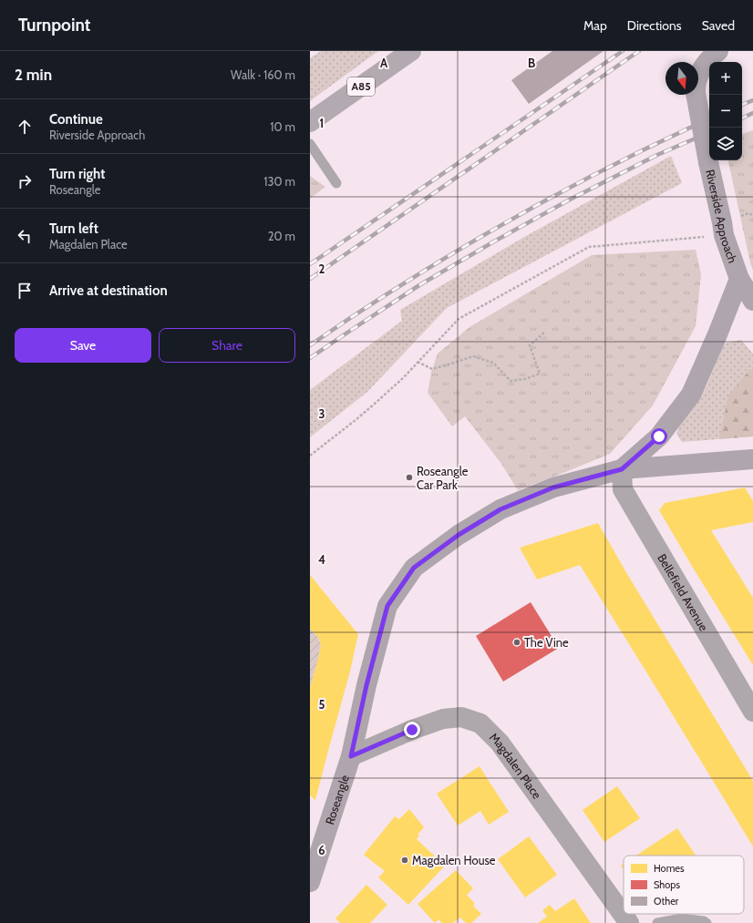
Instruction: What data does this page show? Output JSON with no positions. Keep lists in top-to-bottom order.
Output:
{
  "streets": {
    "main road": ["A85"],
    "street": [
      "Riverside Approach",
      "Bellefield Avenue",
      "Magdalen Place",
      "Roseangle"
    ]
  },
  "crossings": [
    ["Riverside Approach", "Bellefield Avenue"],
    ["Riverside Approach", "Roseangle"],
    ["Bellefield Avenue", "Roseangle"],
    ["Magdalen Place", "Roseangle"]
  ],
  "places": ["Roseangle Car Park", "The Vine", "Magdalen House"],
  "legend": ["Homes", "Shops", "Other"],
  "north": "bottom",
  "page": {
    "header": "Turnpoint",
    "nav": ["Map", "Directions", "Saved"],
    "heading": ["2 min", "Walk · 160 m"],
    "map_buttons": ["+", "−"],
    "list": [
      ["Continue", "Riverside Approach", "10 m"],
      ["Turn right", "Roseangle", "130 m"],
      ["Turn left", "Magdalen Place", "20 m"],
      "Arrive at destination"
    ],
    "buttons": ["Save", "Share"]
  },
  "grid": {
    "columns": ["A", "B"],
    "rows": [
      "1",
      "2",
      "3",
      "4",
      "5",
      "6"
    ]
  }
}
